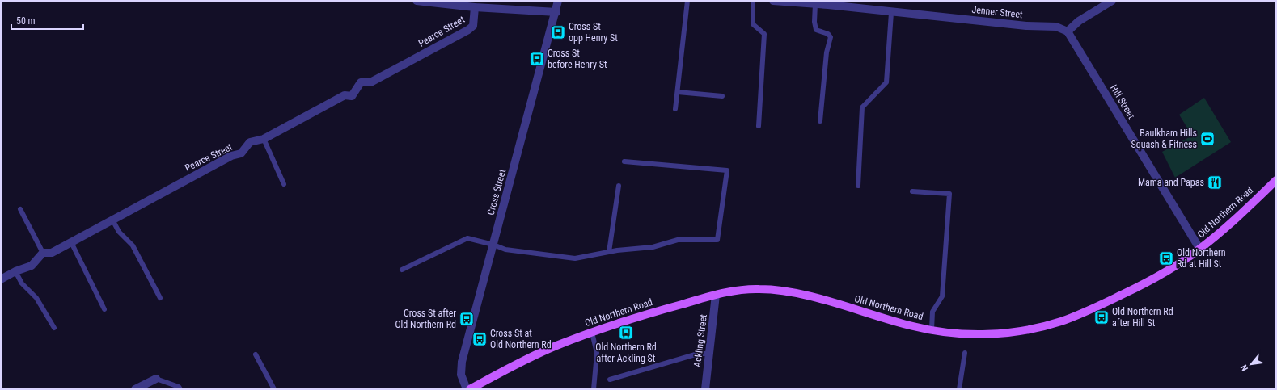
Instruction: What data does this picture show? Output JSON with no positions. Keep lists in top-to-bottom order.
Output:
{
  "streets": {
    "main road": ["Old Northern Road"],
    "street": [
      "Jenner Street",
      "Pearce Street",
      "Hill Street",
      "Cross Street",
      "Ackling Street"
    ]
  },
  "crossings": [
    ["Jenner Street", "Hill Street"],
    ["Hill Street", "Old Northern Road"],
    ["Old Northern Road", "Ackling Street"]
  ],
  "places": {
    "bus stop": [
      "Cross St opp Henry St",
      "Cross St before Henry St",
      "Old Northern Rd at Hill St",
      "Old Northern Rd after Hill St",
      "Cross St after Old Northern Rd",
      "Old Northern Rd after Ackling St",
      "Cross St at Old Northern Rd"
    ],
    "sports": ["Baulkham Hills Squash & Fitness"],
    "restaurant": ["Mama and Papas"]
  },
  "scale_bar": "50 m",
  "north": "bottom left"
}
